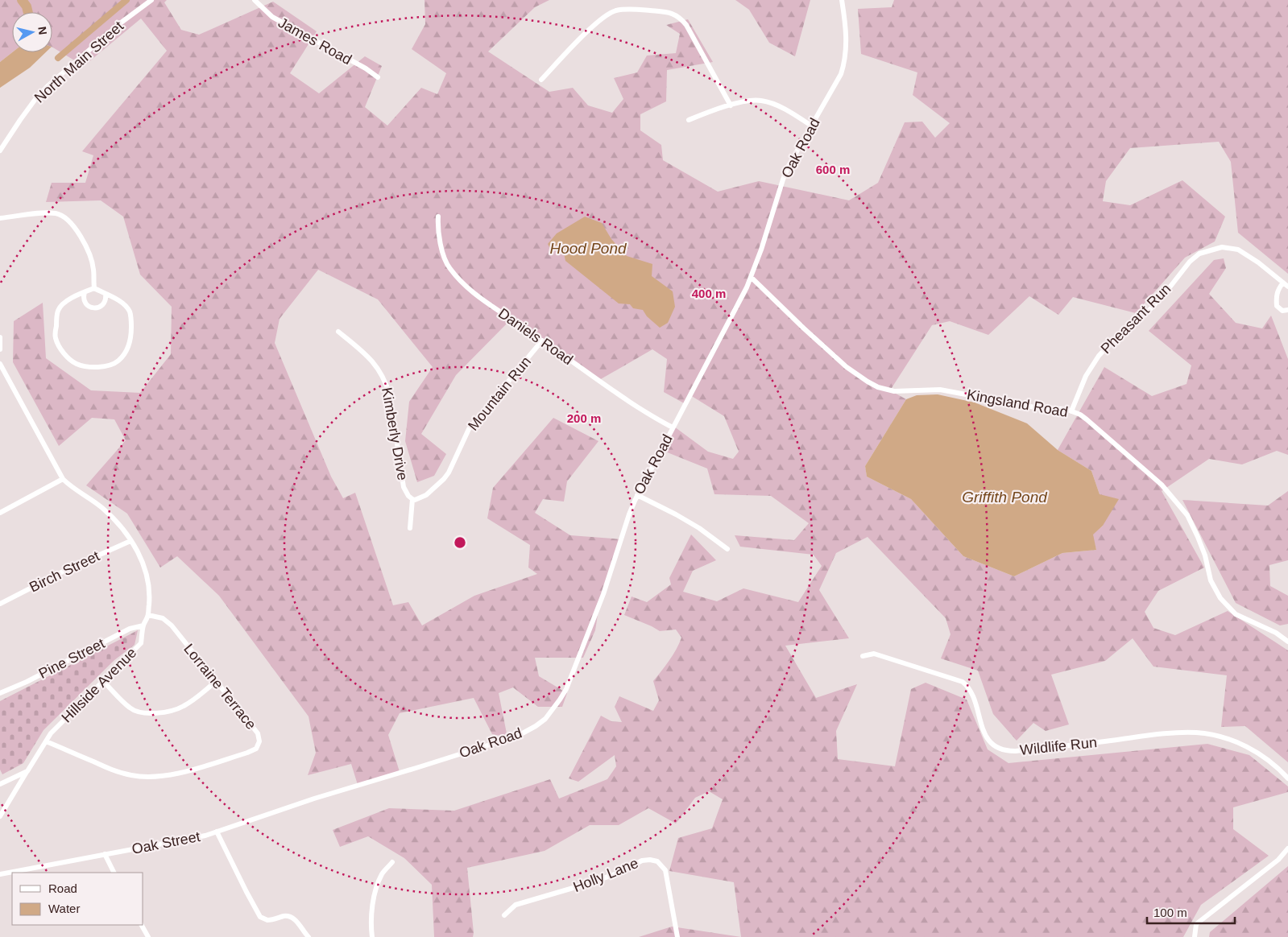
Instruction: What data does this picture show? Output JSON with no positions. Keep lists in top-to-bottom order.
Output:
{
  "streets": {
    "street": [
      "James Road",
      "North Main Street",
      "Oak Road",
      "Pheasant Run",
      "Daniels Road",
      "Mountain Run",
      "Kingsland Road",
      "Kimberly Drive",
      "Birch Street",
      "Pine Street",
      "Hillside Avenue",
      "Lorraine Terrace",
      "Wildlife Run",
      "Oak Street",
      "Holly Lane"
    ]
  },
  "crossings": [
    ["Oak Road", "Daniels Road"],
    ["Oak Road", "Kingsland Road"],
    ["Oak Road", "Oak Street"],
    ["Pheasant Run", "Kingsland Road"],
    ["Daniels Road", "Mountain Run"],
    ["Mountain Run", "Kimberly Drive"],
    ["Birch Street", "Hillside Avenue"],
    ["Pine Street", "Hillside Avenue"],
    ["Hillside Avenue", "Lorraine Terrace"]
  ],
  "water": ["Hood Pond", "Griffith Pond"],
  "legend": ["Road", "Water"],
  "scale_bar": "100 m",
  "north": "right",
  "rings": ["600 m", "400 m", "200 m"]
}
